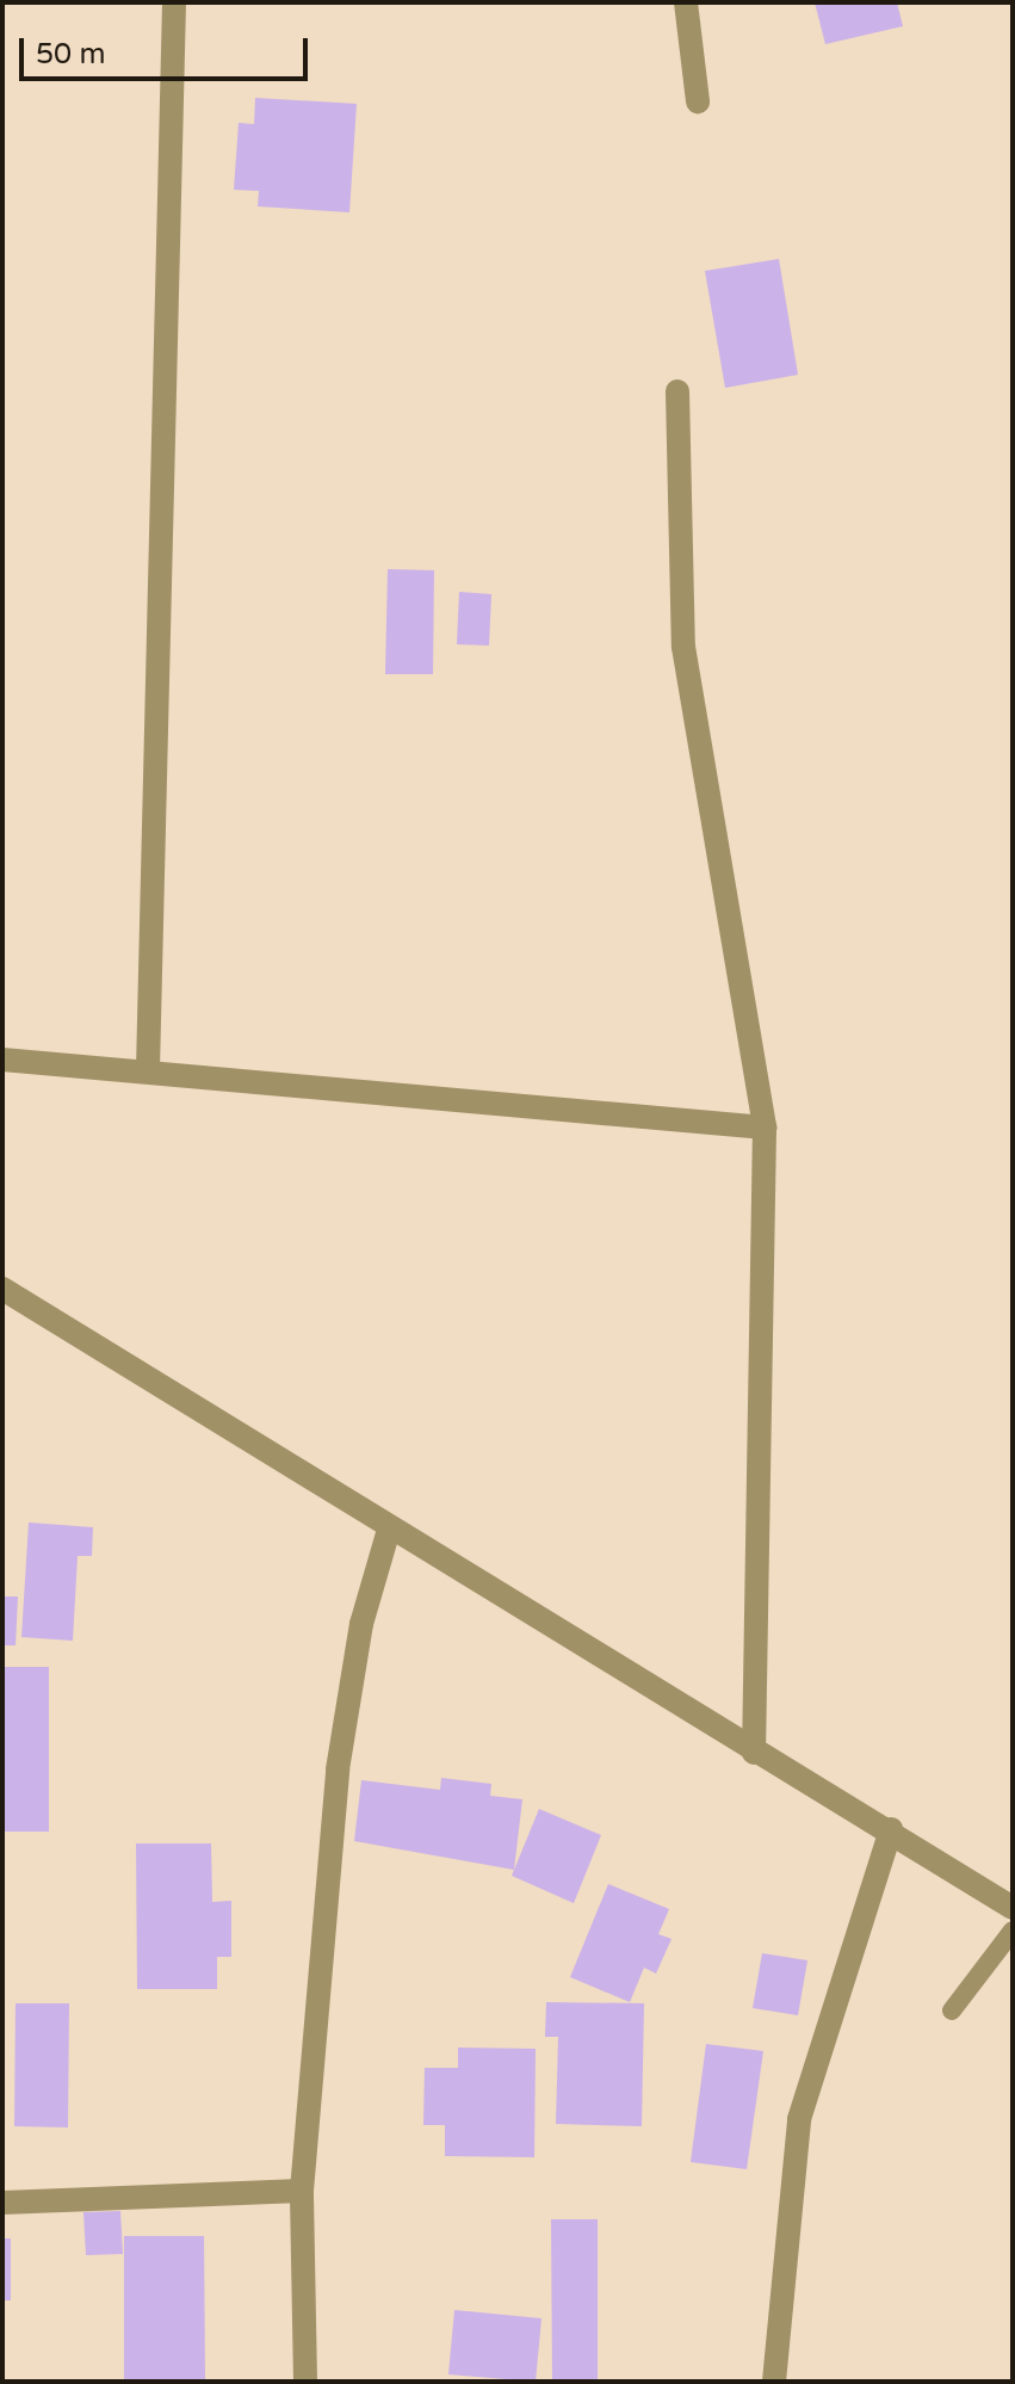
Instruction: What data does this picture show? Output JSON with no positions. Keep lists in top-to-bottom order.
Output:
{
  "scale_bar": "50 m"
}
